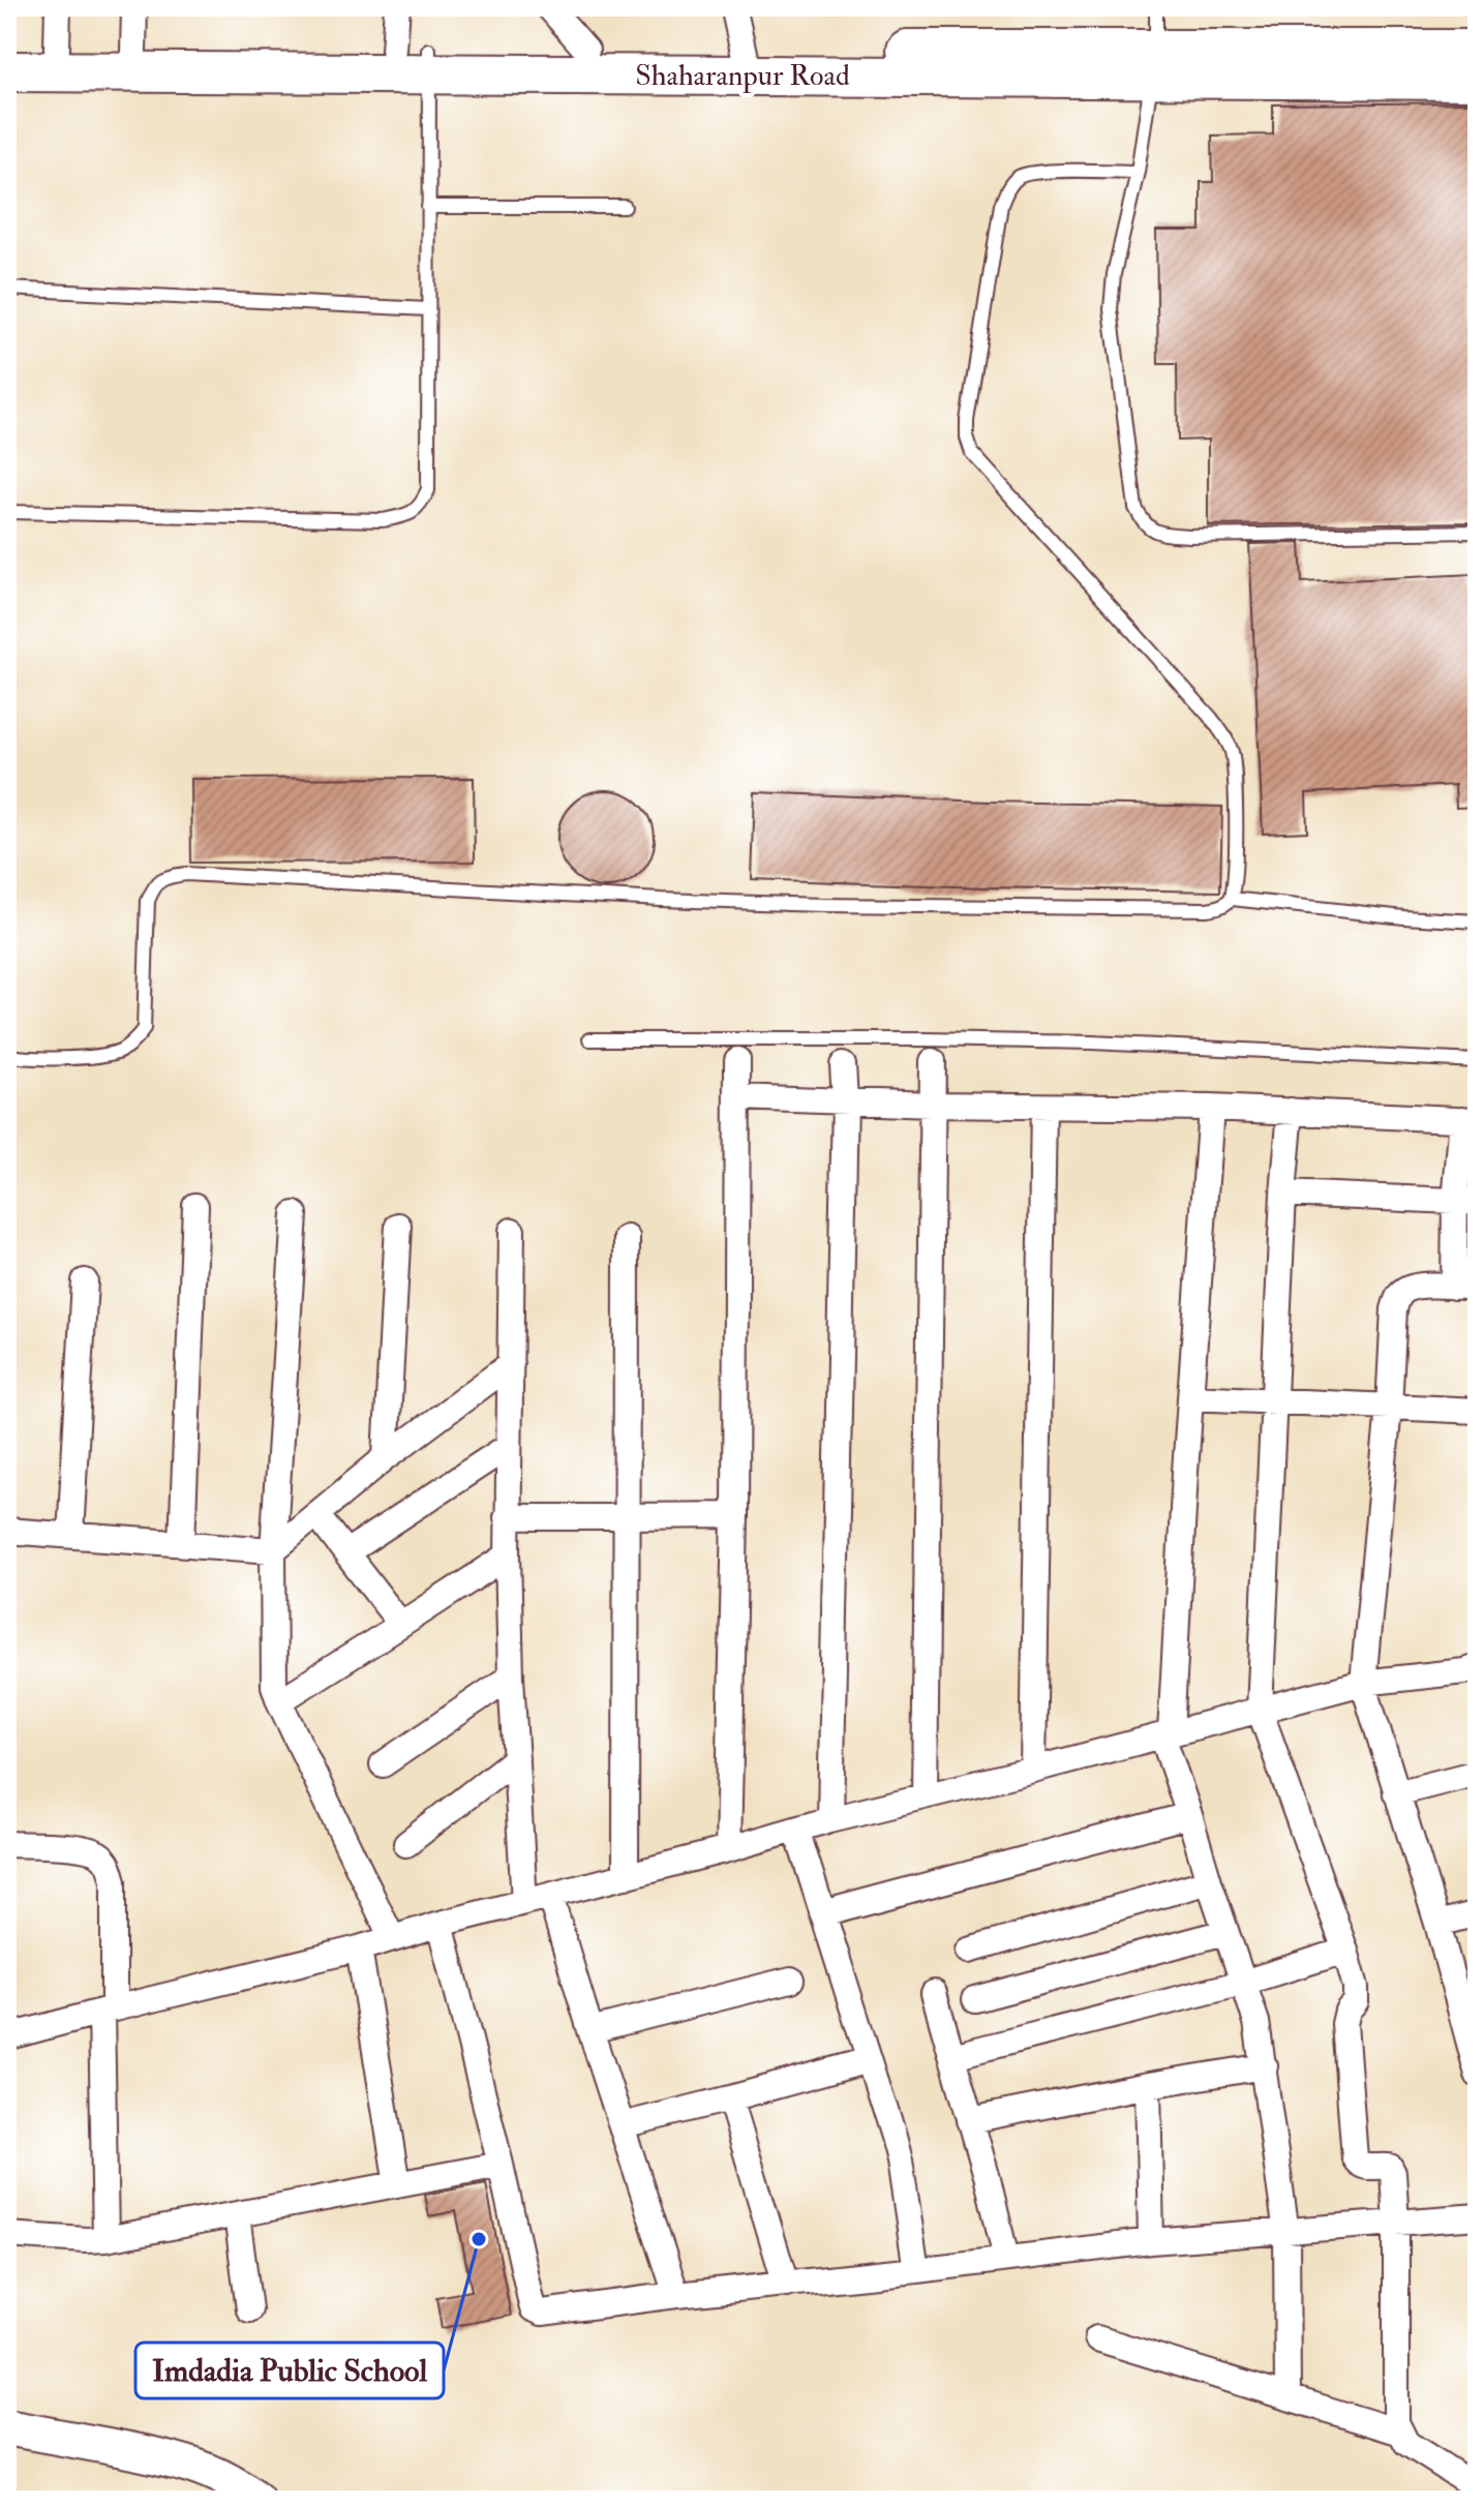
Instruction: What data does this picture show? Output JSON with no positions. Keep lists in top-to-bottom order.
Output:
{
  "streets": {
    "main road": ["Shaharanpur Road"]
  },
  "places": ["Imdadia Public School"]
}
